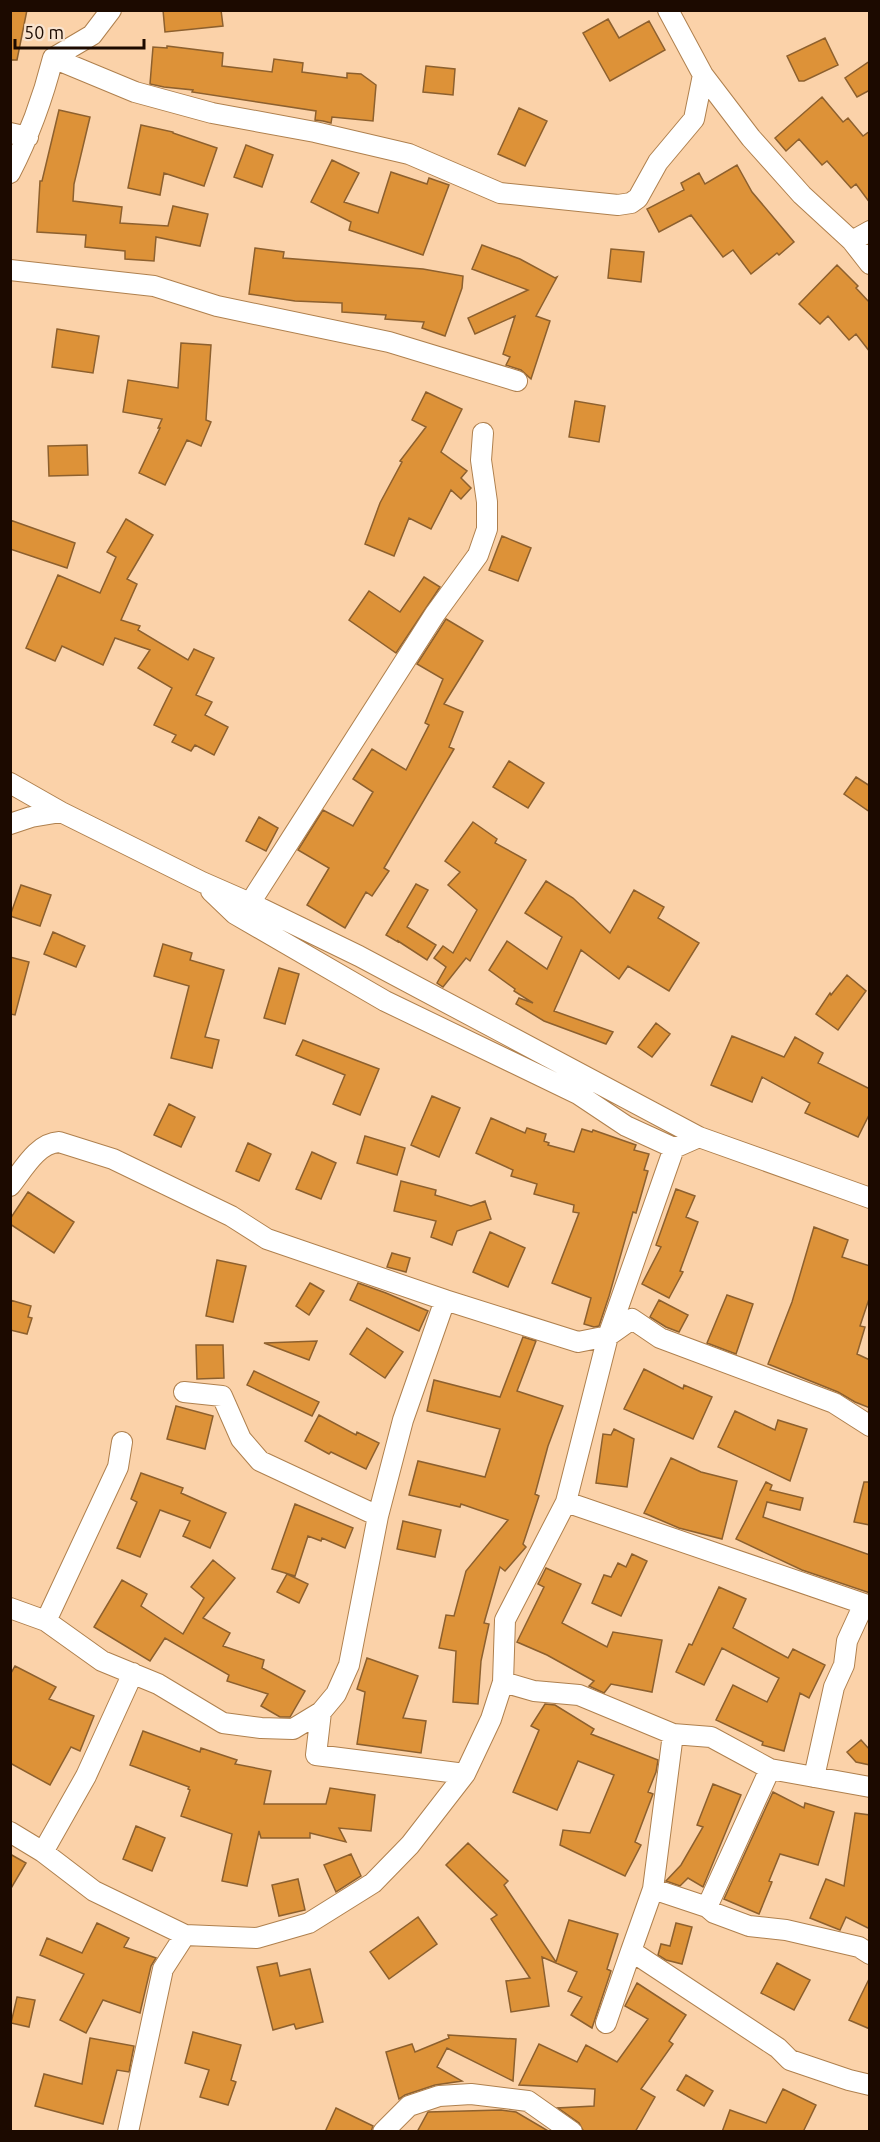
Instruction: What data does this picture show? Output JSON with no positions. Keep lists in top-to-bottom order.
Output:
{
  "scale_bar": "50 m"
}
